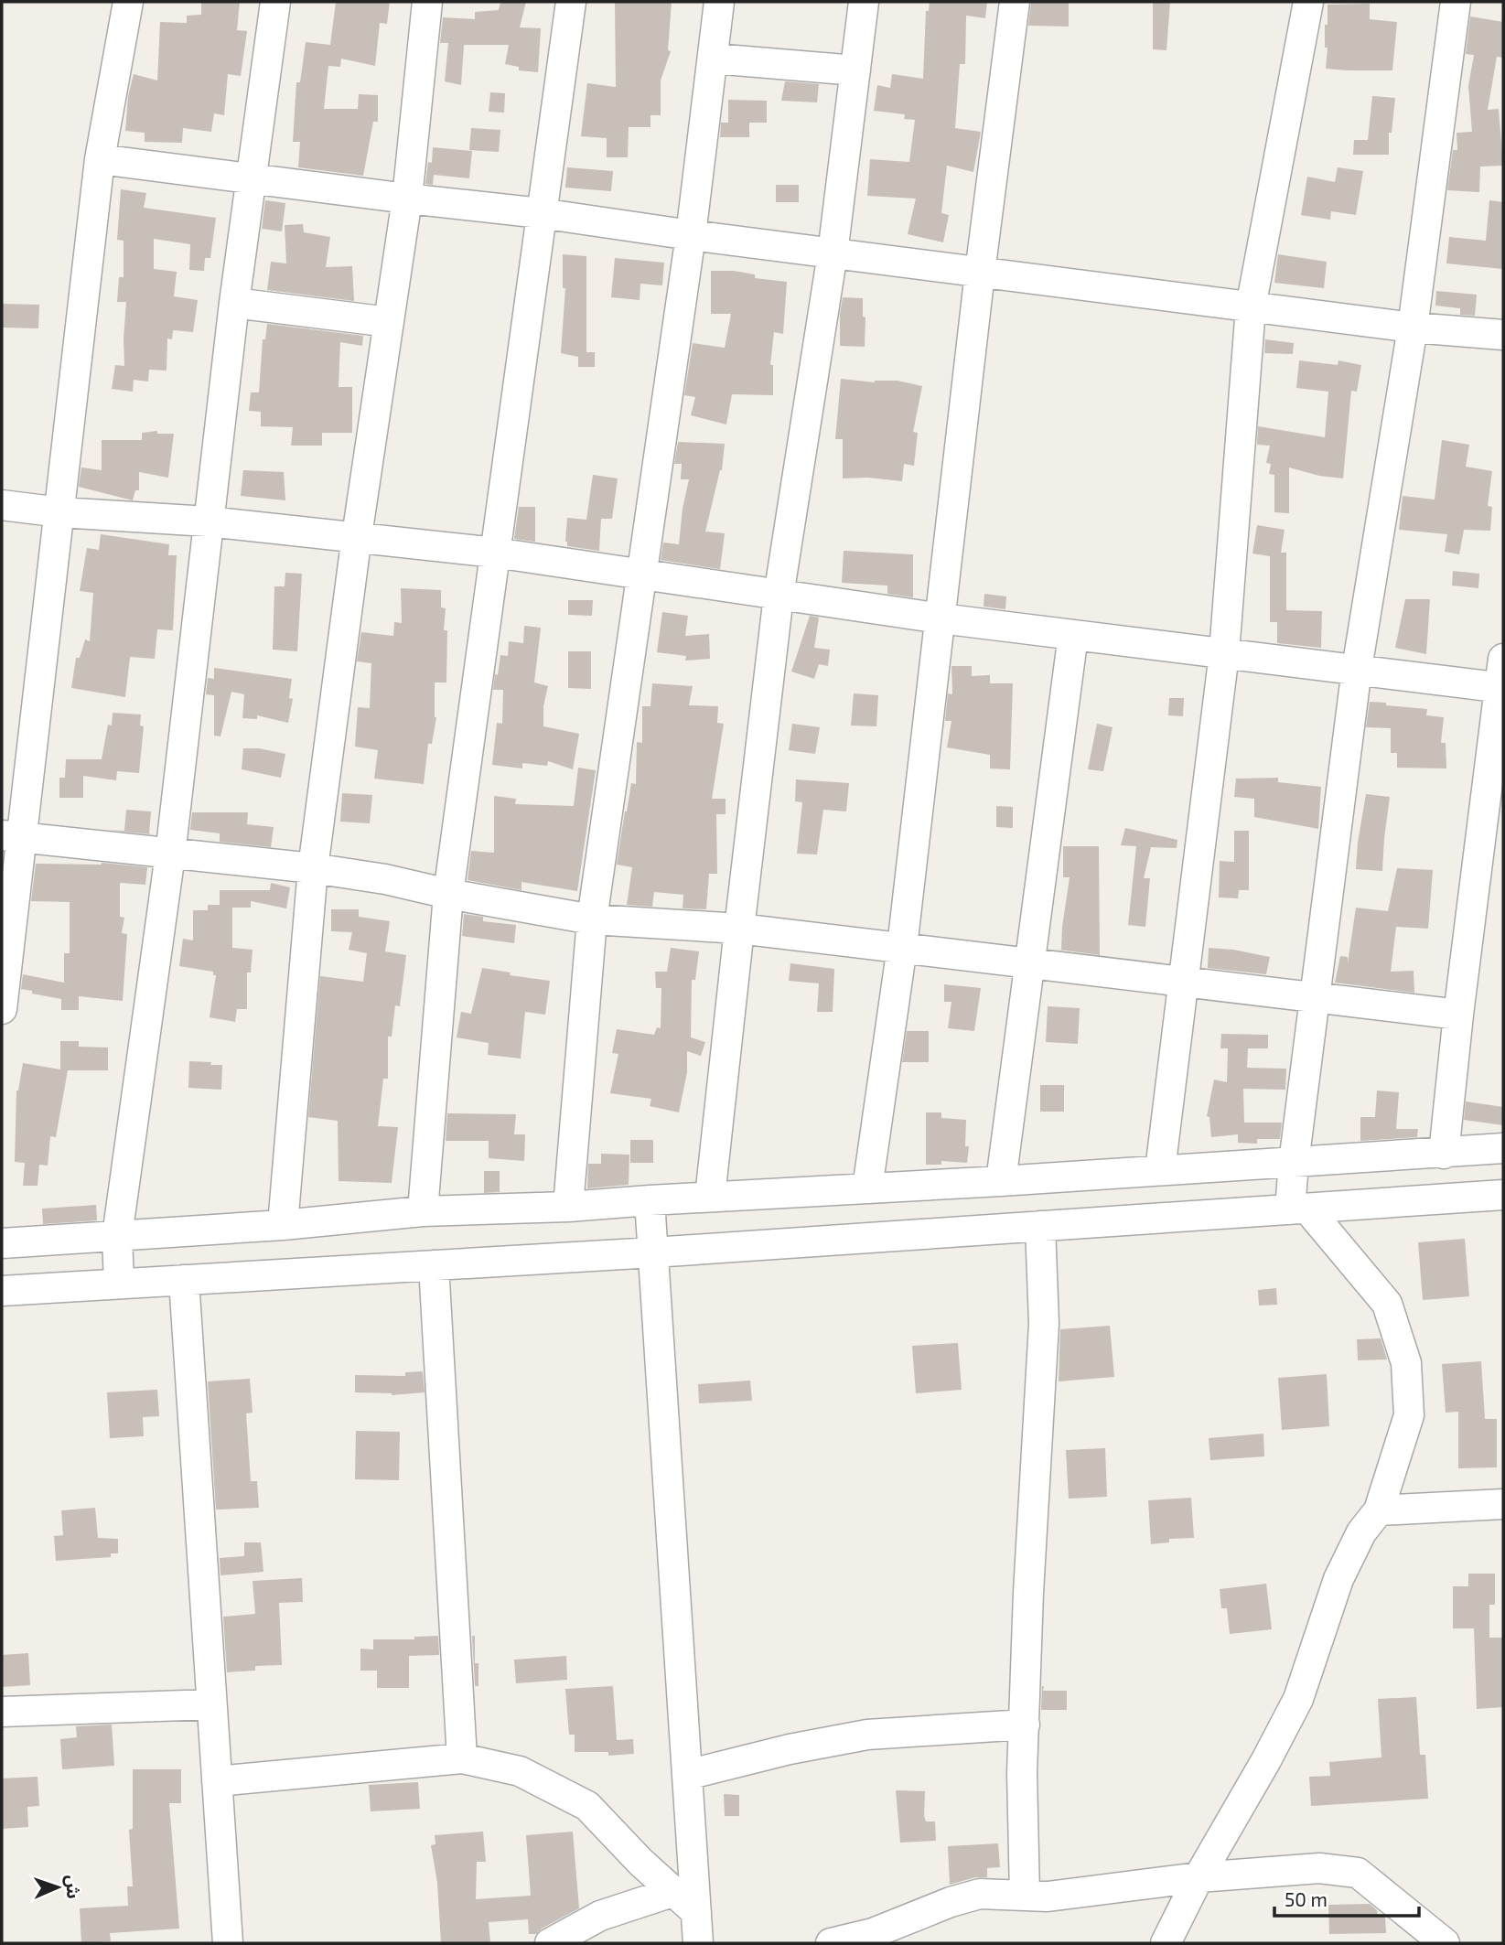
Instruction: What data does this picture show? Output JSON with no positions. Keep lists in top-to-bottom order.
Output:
{
  "scale_bar": "50 m",
  "north": "right"
}
